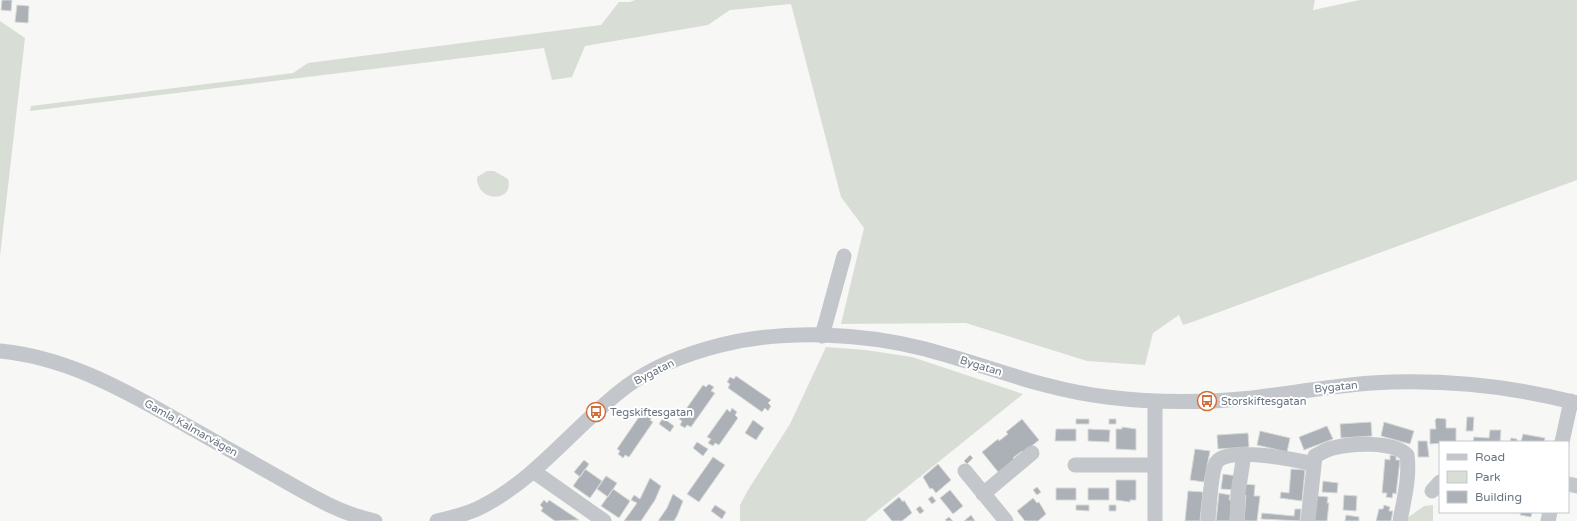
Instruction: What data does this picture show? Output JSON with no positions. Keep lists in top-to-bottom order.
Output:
{
  "streets": {
    "street": ["Bygatan", "Gamla Kalmarvägen"]
  },
  "places": {
    "bus stop": ["Storskiftesgatan", "Tegskiftesgatan"]
  },
  "legend": ["Road", "Park", "Building"]
}
